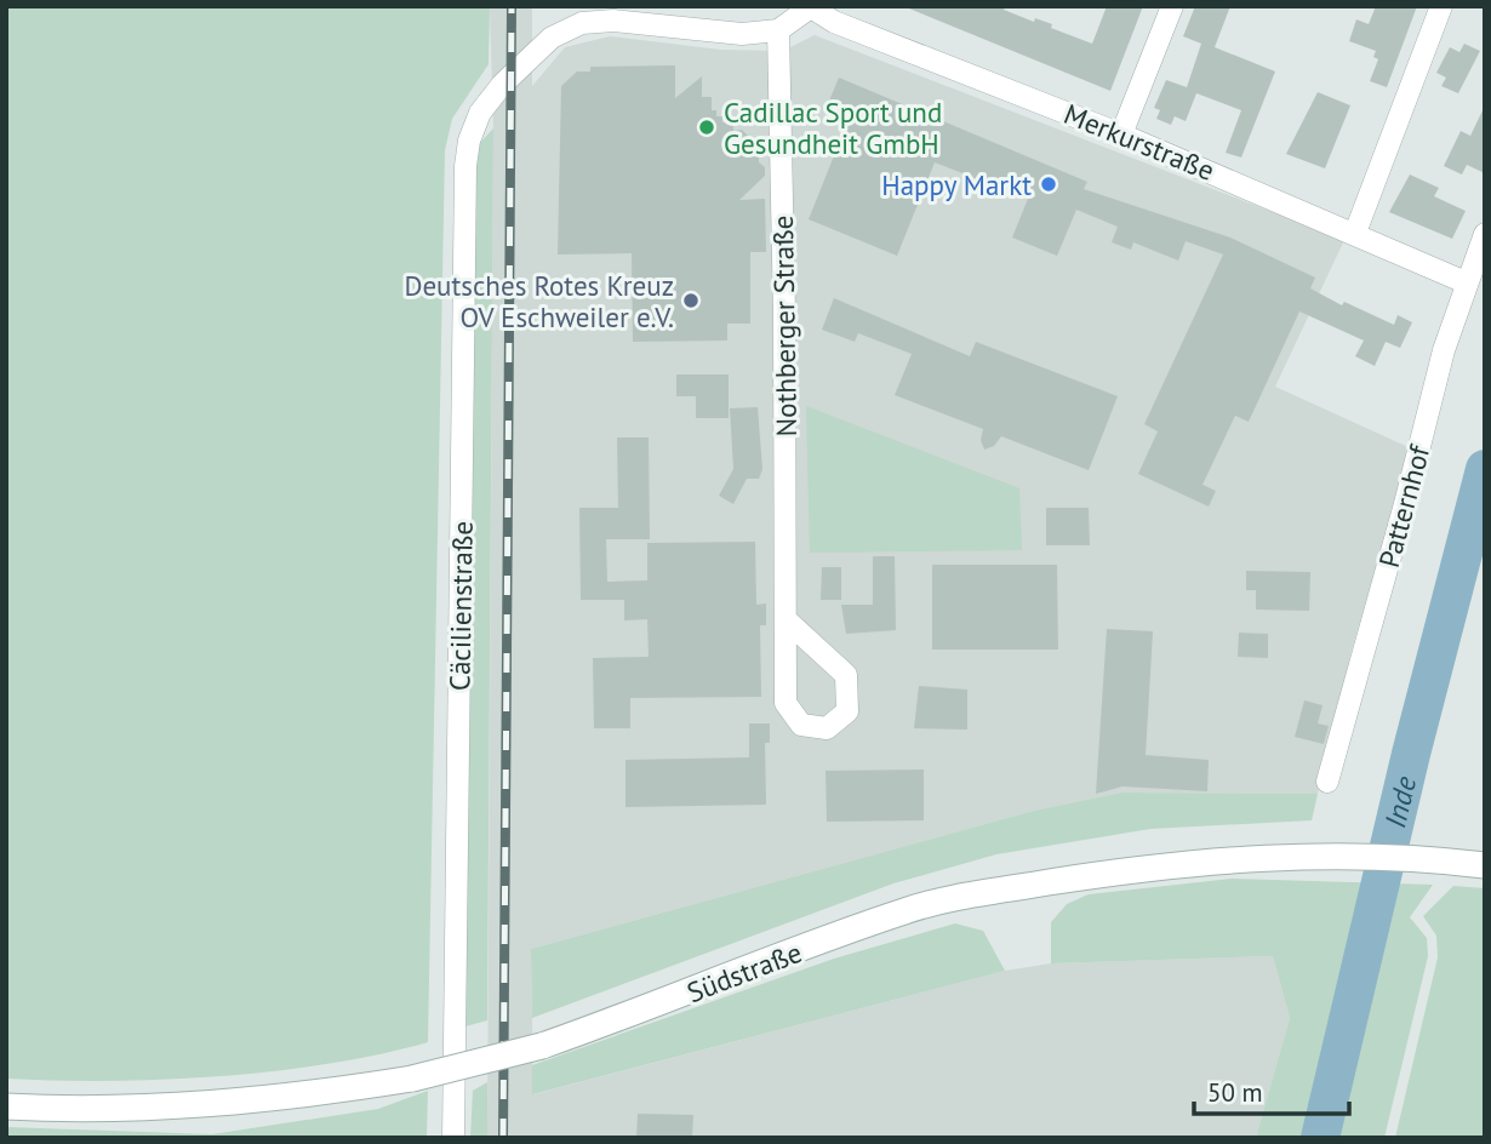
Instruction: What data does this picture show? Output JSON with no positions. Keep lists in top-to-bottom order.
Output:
{
  "streets": {
    "main road": ["Südstraße"],
    "street": [
      "Merkurstraße",
      "Nothberger Straße",
      "Patternhof",
      "Cäcilienstraße"
    ]
  },
  "crossings": [
    ["Merkurstraße", "Patternhof"],
    ["Nothberger Straße", "Cäcilienstraße"]
  ],
  "water": ["Inde"],
  "places": ["Cadillac Sport und Gesundheit GmbH", "Happy Markt", "Deutsches Rotes Kreuz OV Eschweiler e.V."],
  "scale_bar": "50 m"
}
